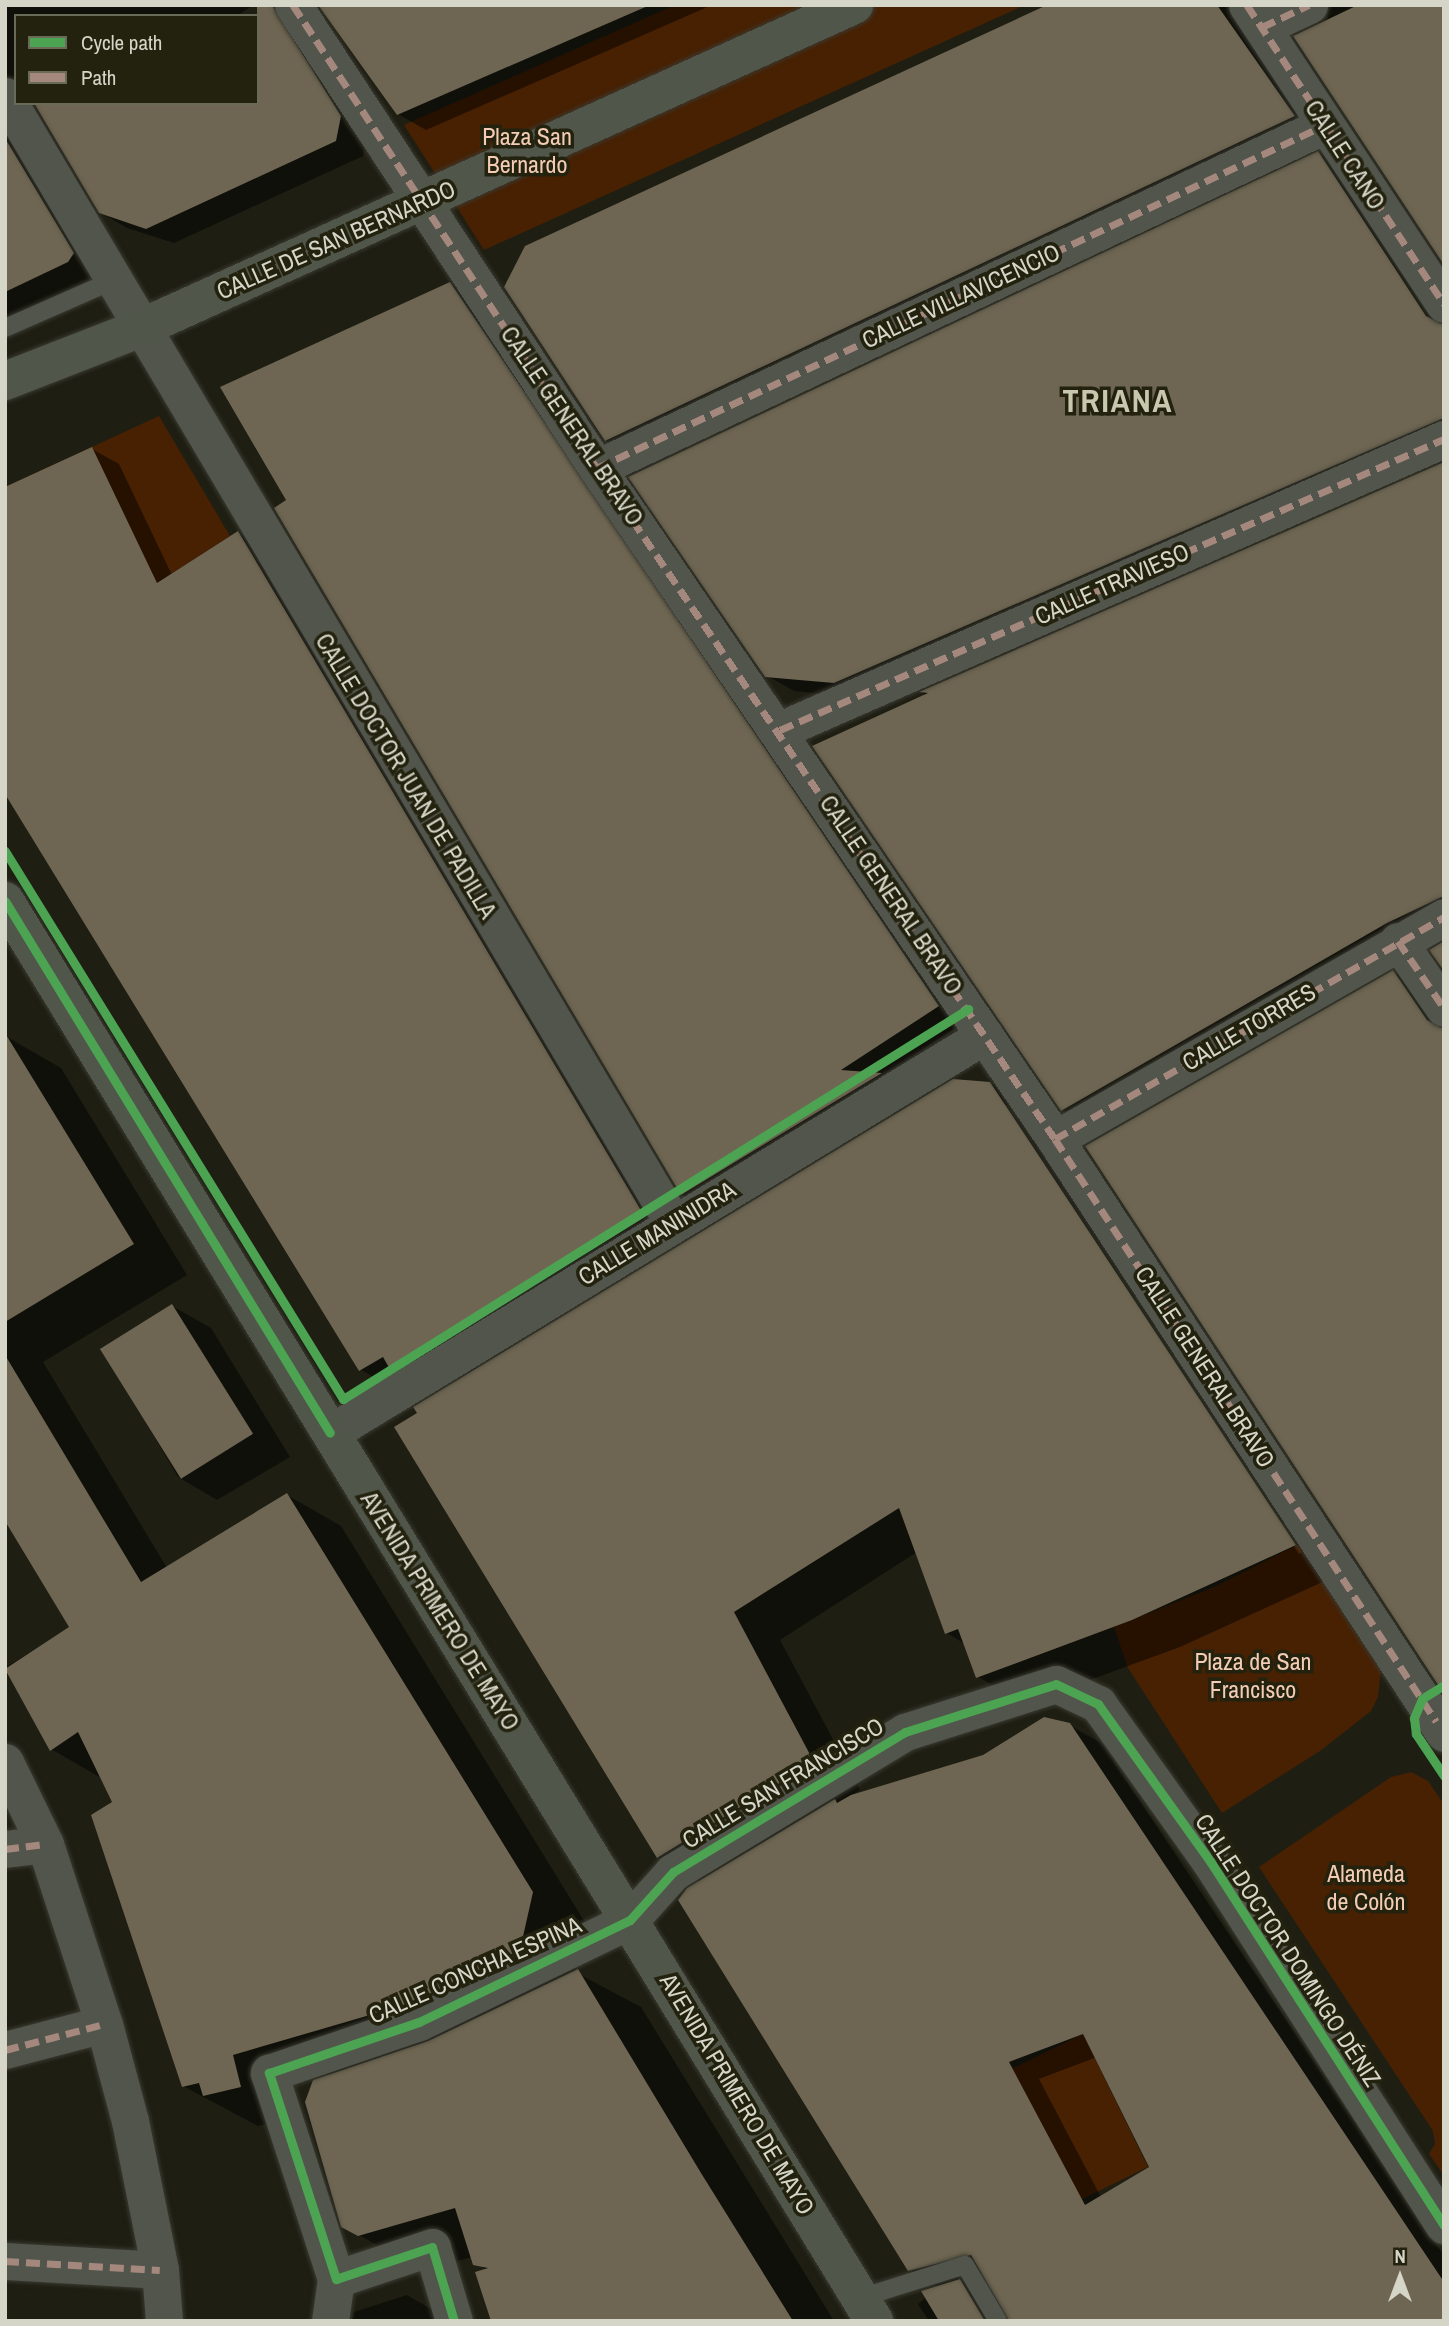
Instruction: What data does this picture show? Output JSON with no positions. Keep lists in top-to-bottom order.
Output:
{
  "streets": {
    "street": [
      "CALLE CANO",
      "CALLE DE SAN BERNARDO",
      "CALLE VILLAVICENCIO",
      "CALLE GENERAL BRAVO",
      "CALLE TRAVIESO",
      "CALLE DOCTOR JUAN DE PADILLA",
      "CALLE TORRES",
      "CALLE MANINIDRA",
      "AVENIDA PRIMERO DE MAYO",
      "CALLE SAN FRANCISCO",
      "CALLE DOCTOR DOMINGO DÉNIZ",
      "CALLE CONCHA ESPINA"
    ]
  },
  "crossings": [
    ["CALLE CANO", "CALLE VILLAVICENCIO"],
    ["CALLE DE SAN BERNARDO", "CALLE GENERAL BRAVO"],
    ["CALLE DE SAN BERNARDO", "CALLE DOCTOR JUAN DE PADILLA"],
    ["CALLE VILLAVICENCIO", "CALLE GENERAL BRAVO"],
    ["CALLE GENERAL BRAVO", "CALLE TRAVIESO"],
    ["CALLE GENERAL BRAVO", "CALLE TORRES"],
    ["CALLE GENERAL BRAVO", "CALLE MANINIDRA"],
    ["CALLE DOCTOR JUAN DE PADILLA", "CALLE MANINIDRA"],
    ["CALLE MANINIDRA", "AVENIDA PRIMERO DE MAYO"],
    ["AVENIDA PRIMERO DE MAYO", "CALLE SAN FRANCISCO"],
    ["AVENIDA PRIMERO DE MAYO", "CALLE CONCHA ESPINA"],
    ["CALLE SAN FRANCISCO", "CALLE DOCTOR DOMINGO DÉNIZ"],
    ["CALLE SAN FRANCISCO", "CALLE CONCHA ESPINA"]
  ],
  "districts": ["TRIANA"],
  "parks": ["Plaza San Bernardo", "Plaza de San Francisco", "Alameda de Colón"],
  "legend": ["Cycle path", "Path"],
  "north": "top"
}
